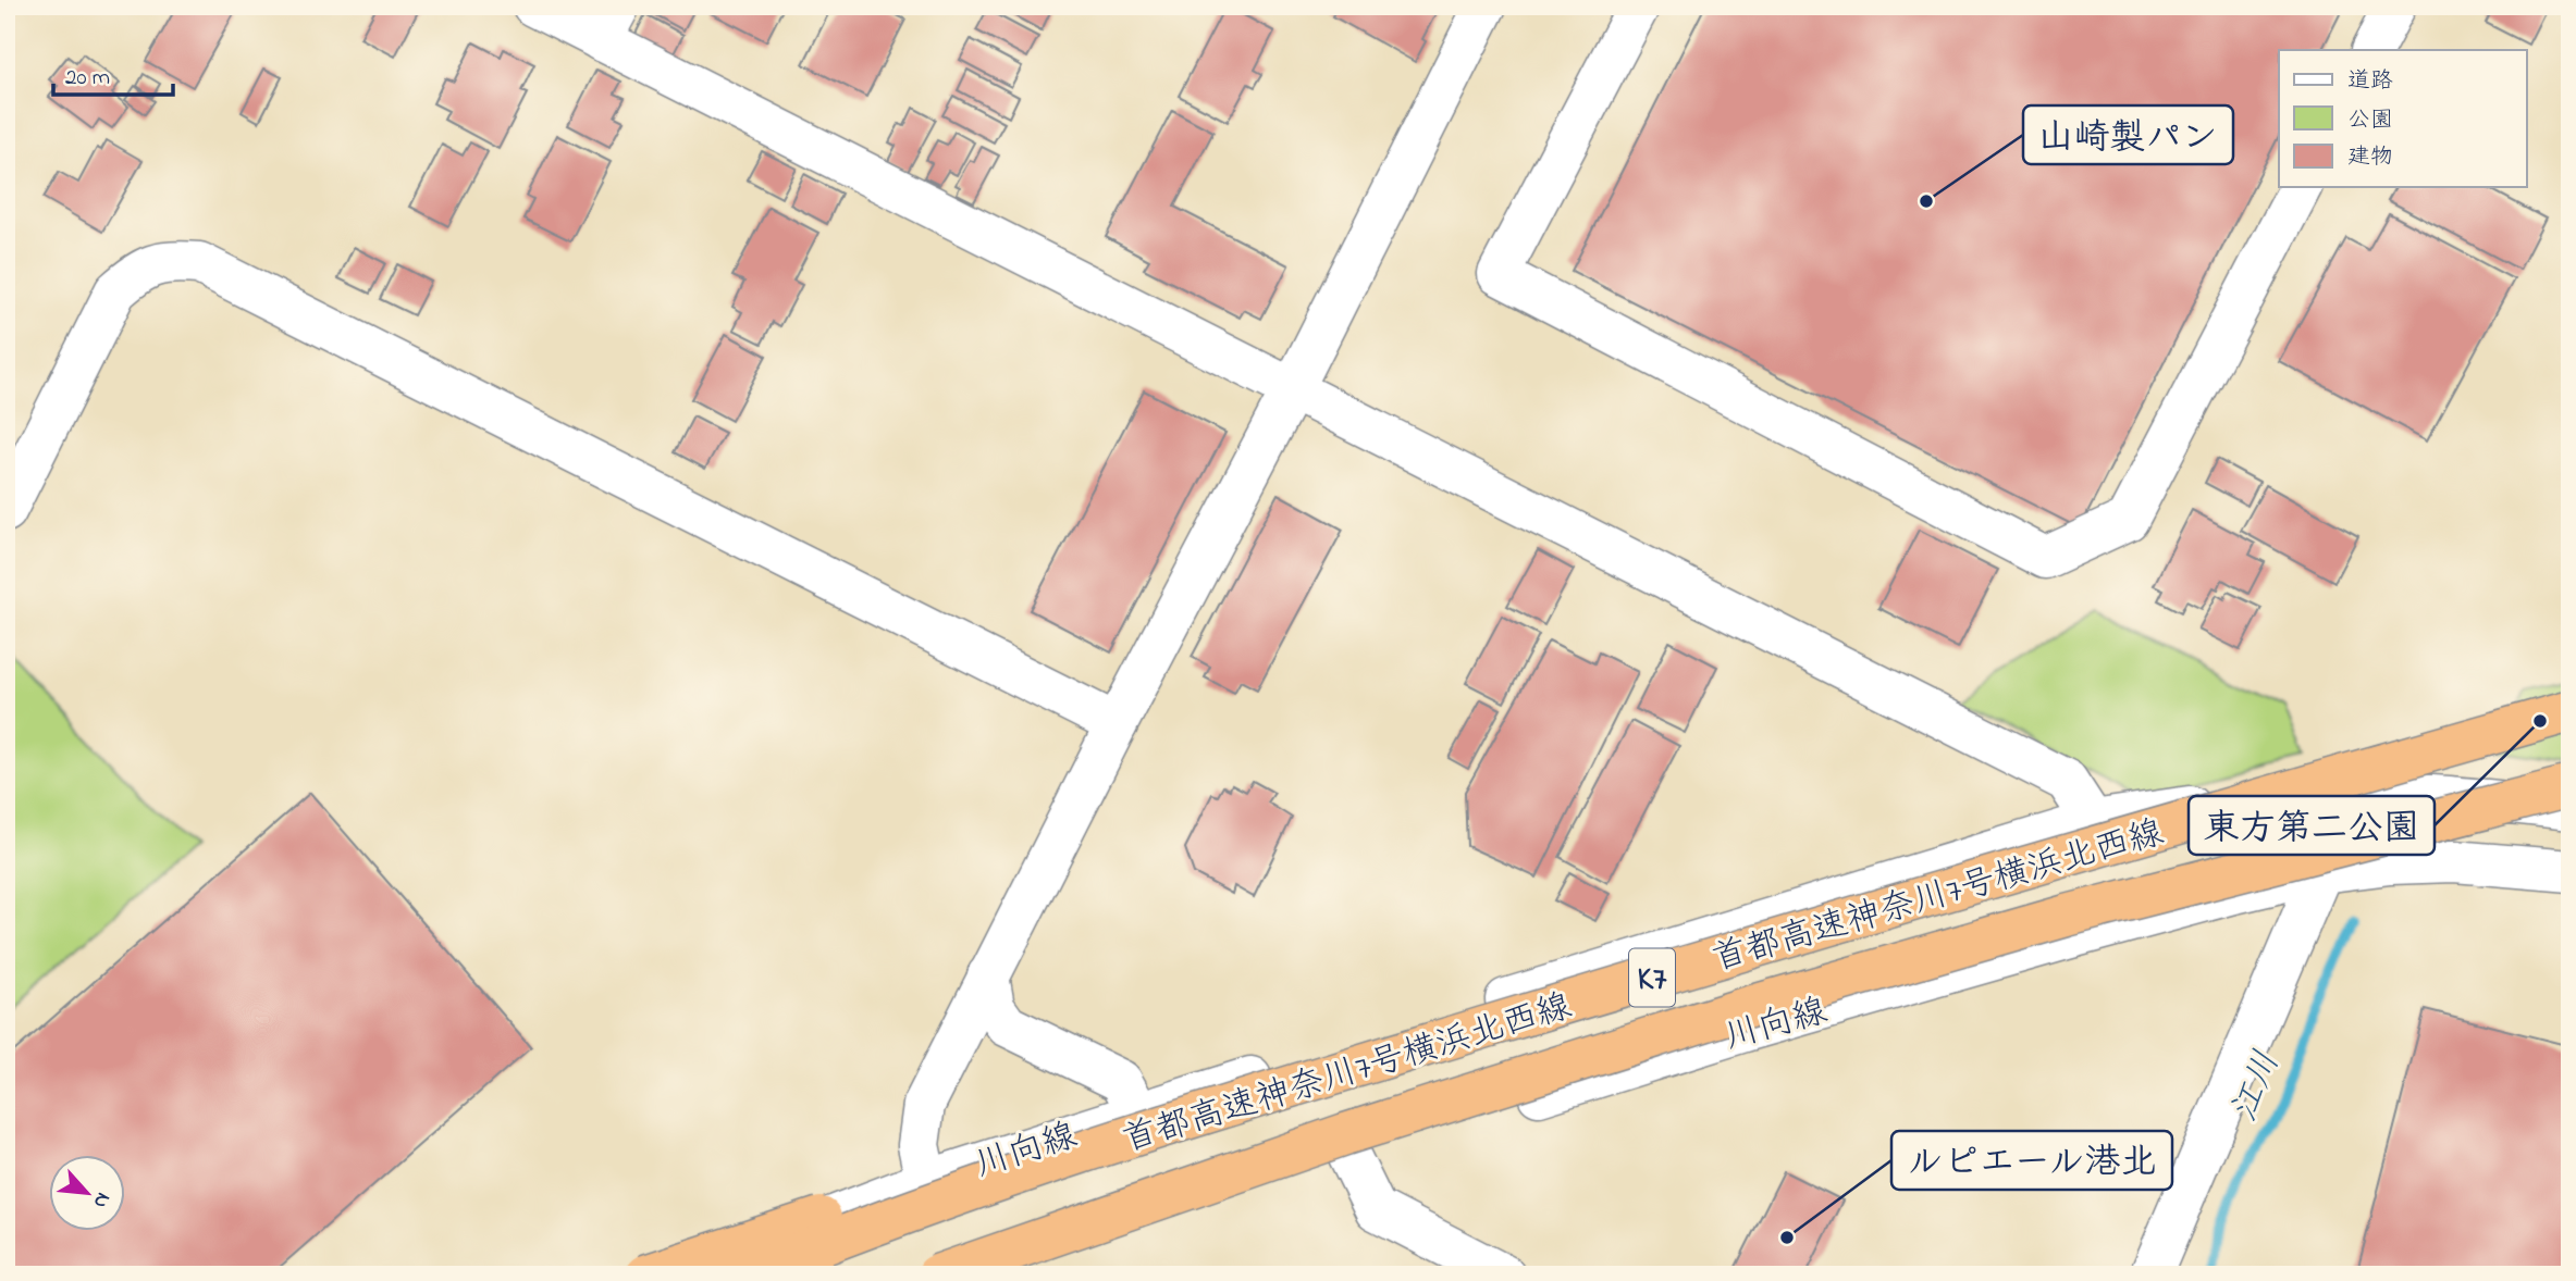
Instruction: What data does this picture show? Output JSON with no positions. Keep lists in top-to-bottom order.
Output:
{
  "streets": {
    "highway": ["首都高速神奈川7号横浜北西線", "K7"],
    "street": ["川向線"]
  },
  "water": ["江川"],
  "places": ["山崎製パン", "東方第二公園", "ルピエール港北"],
  "legend": ["道路", "公園", "建物"],
  "scale_bar": "20 m",
  "north": "bottom right"
}
